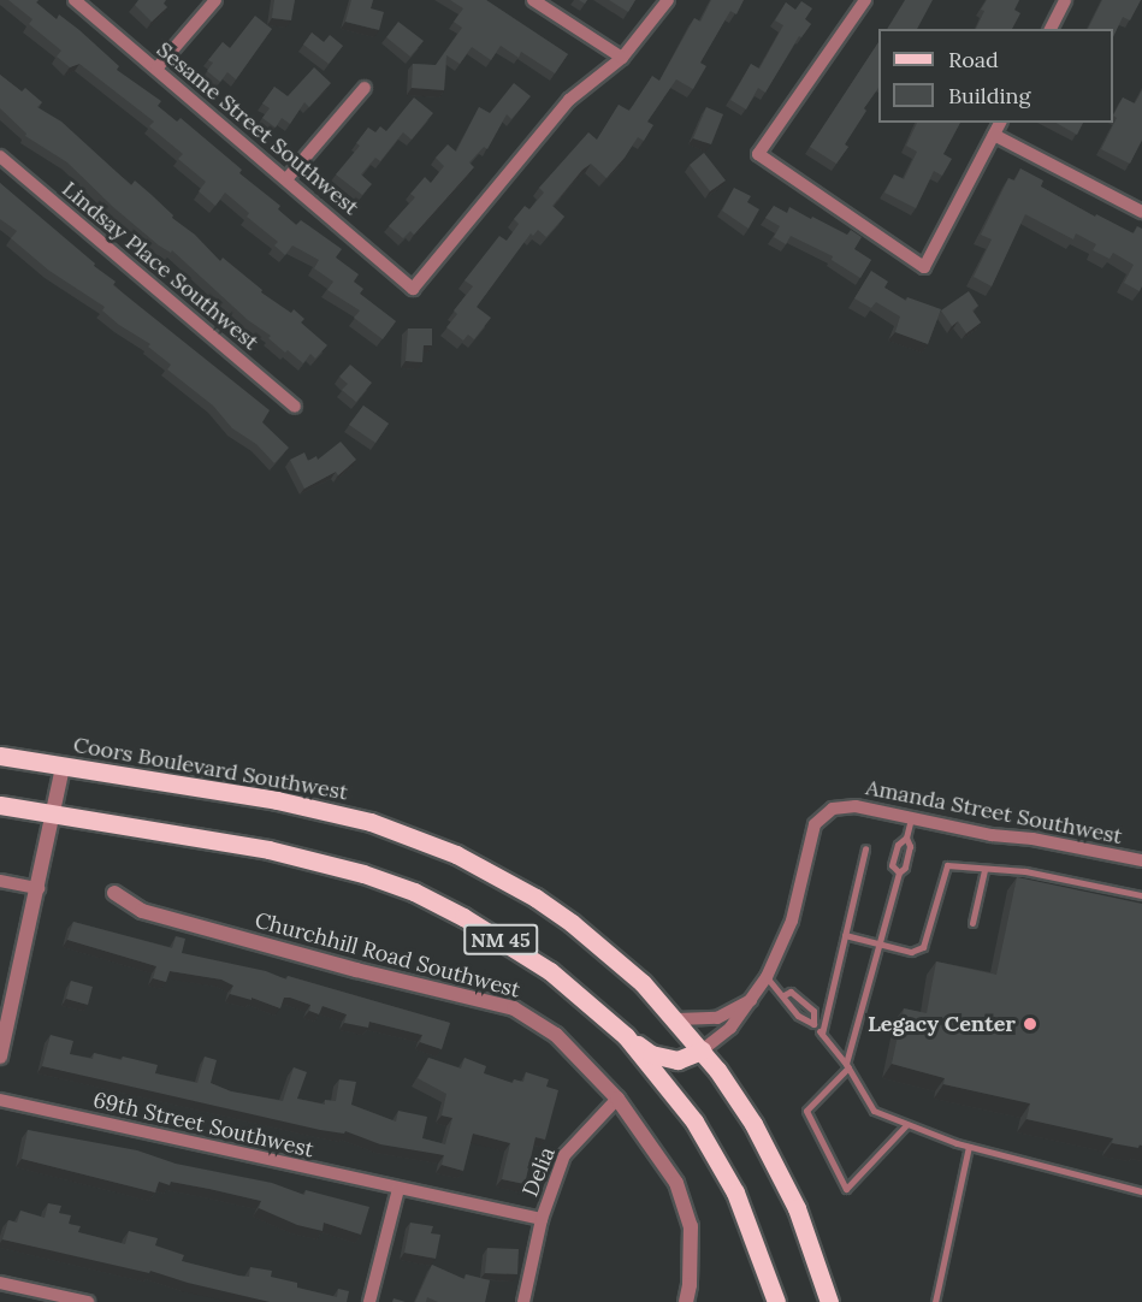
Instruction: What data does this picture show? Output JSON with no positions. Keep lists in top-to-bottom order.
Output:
{
  "streets": {
    "main road": ["Coors Boulevard Southwest", "NM 45"],
    "street": [
      "Sesame Street Southwest",
      "Lindsay Place Southwest",
      "Amanda Street Southwest",
      "Churchhill Road Southwest",
      "69th Street Southwest",
      "Delia"
    ]
  },
  "crossings": [
    ["Coors Boulevard Southwest", "Amanda Street Southwest"],
    ["Churchhill Road Southwest", "Delia"],
    ["69th Street Southwest", "Delia"]
  ],
  "places": ["Legacy Center"],
  "legend": ["Road", "Building"]
}
